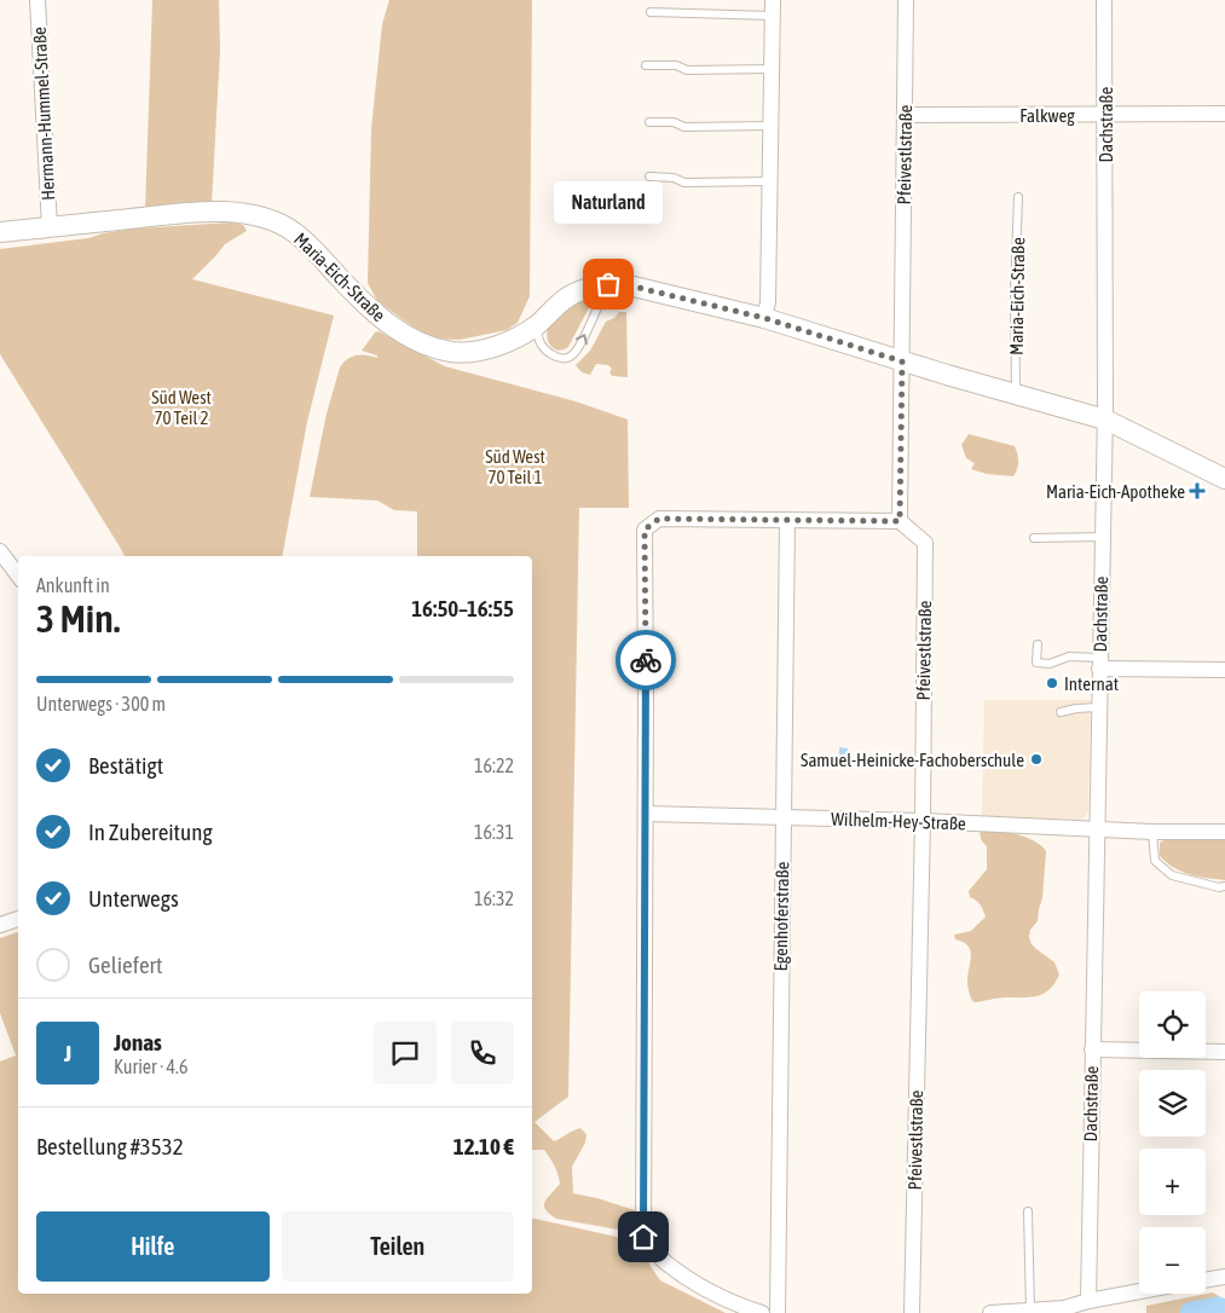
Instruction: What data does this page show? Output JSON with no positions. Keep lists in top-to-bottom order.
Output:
{
  "streets": {
    "street": [
      "Hermann-Hummel-Straße",
      "Falkweg",
      "Dachstraße",
      "Pfeivestlstraße",
      "Maria-Eich-Straße",
      "Wilhelm-Hey-Straße",
      "Egenhoferstraße"
    ]
  },
  "crossings": [
    ["Hermann-Hummel-Straße", "Maria-Eich-Straße"],
    ["Falkweg", "Dachstraße"],
    ["Falkweg", "Pfeivestlstraße"],
    ["Dachstraße", "Maria-Eich-Straße"],
    ["Dachstraße", "Wilhelm-Hey-Straße"],
    ["Pfeivestlstraße", "Maria-Eich-Straße"],
    ["Pfeivestlstraße", "Wilhelm-Hey-Straße"],
    ["Wilhelm-Hey-Straße", "Egenhoferstraße"]
  ],
  "parks": ["Süd West 70 Teil 2", "Süd West 70 Teil 1"],
  "places": {
    "other": ["Naturland", "Internat", "Samuel-Heinicke-Fachoberschule"],
    "health": ["Maria-Eich-Apotheke"]
  },
  "page": {
    "bubble": "Naturland",
    "heading": ["3 Min.", "Ankunft in", "16:50–16:55"],
    "panel": [
      "Jonas",
      "Kurier · 4.6",
      "Bestellung #3532",
      "12.10 €"
    ],
    "bar": "Unterwegs · 300 m",
    "list": [
      ["Bestätigt", "16:22"],
      ["In Zubereitung", "16:31"],
      ["Unterwegs", "16:32"],
      "Geliefert"
    ],
    "map_buttons": ["+", "−"],
    "round": "J",
    "buttons": ["Hilfe", "Teilen"]
  }
}
